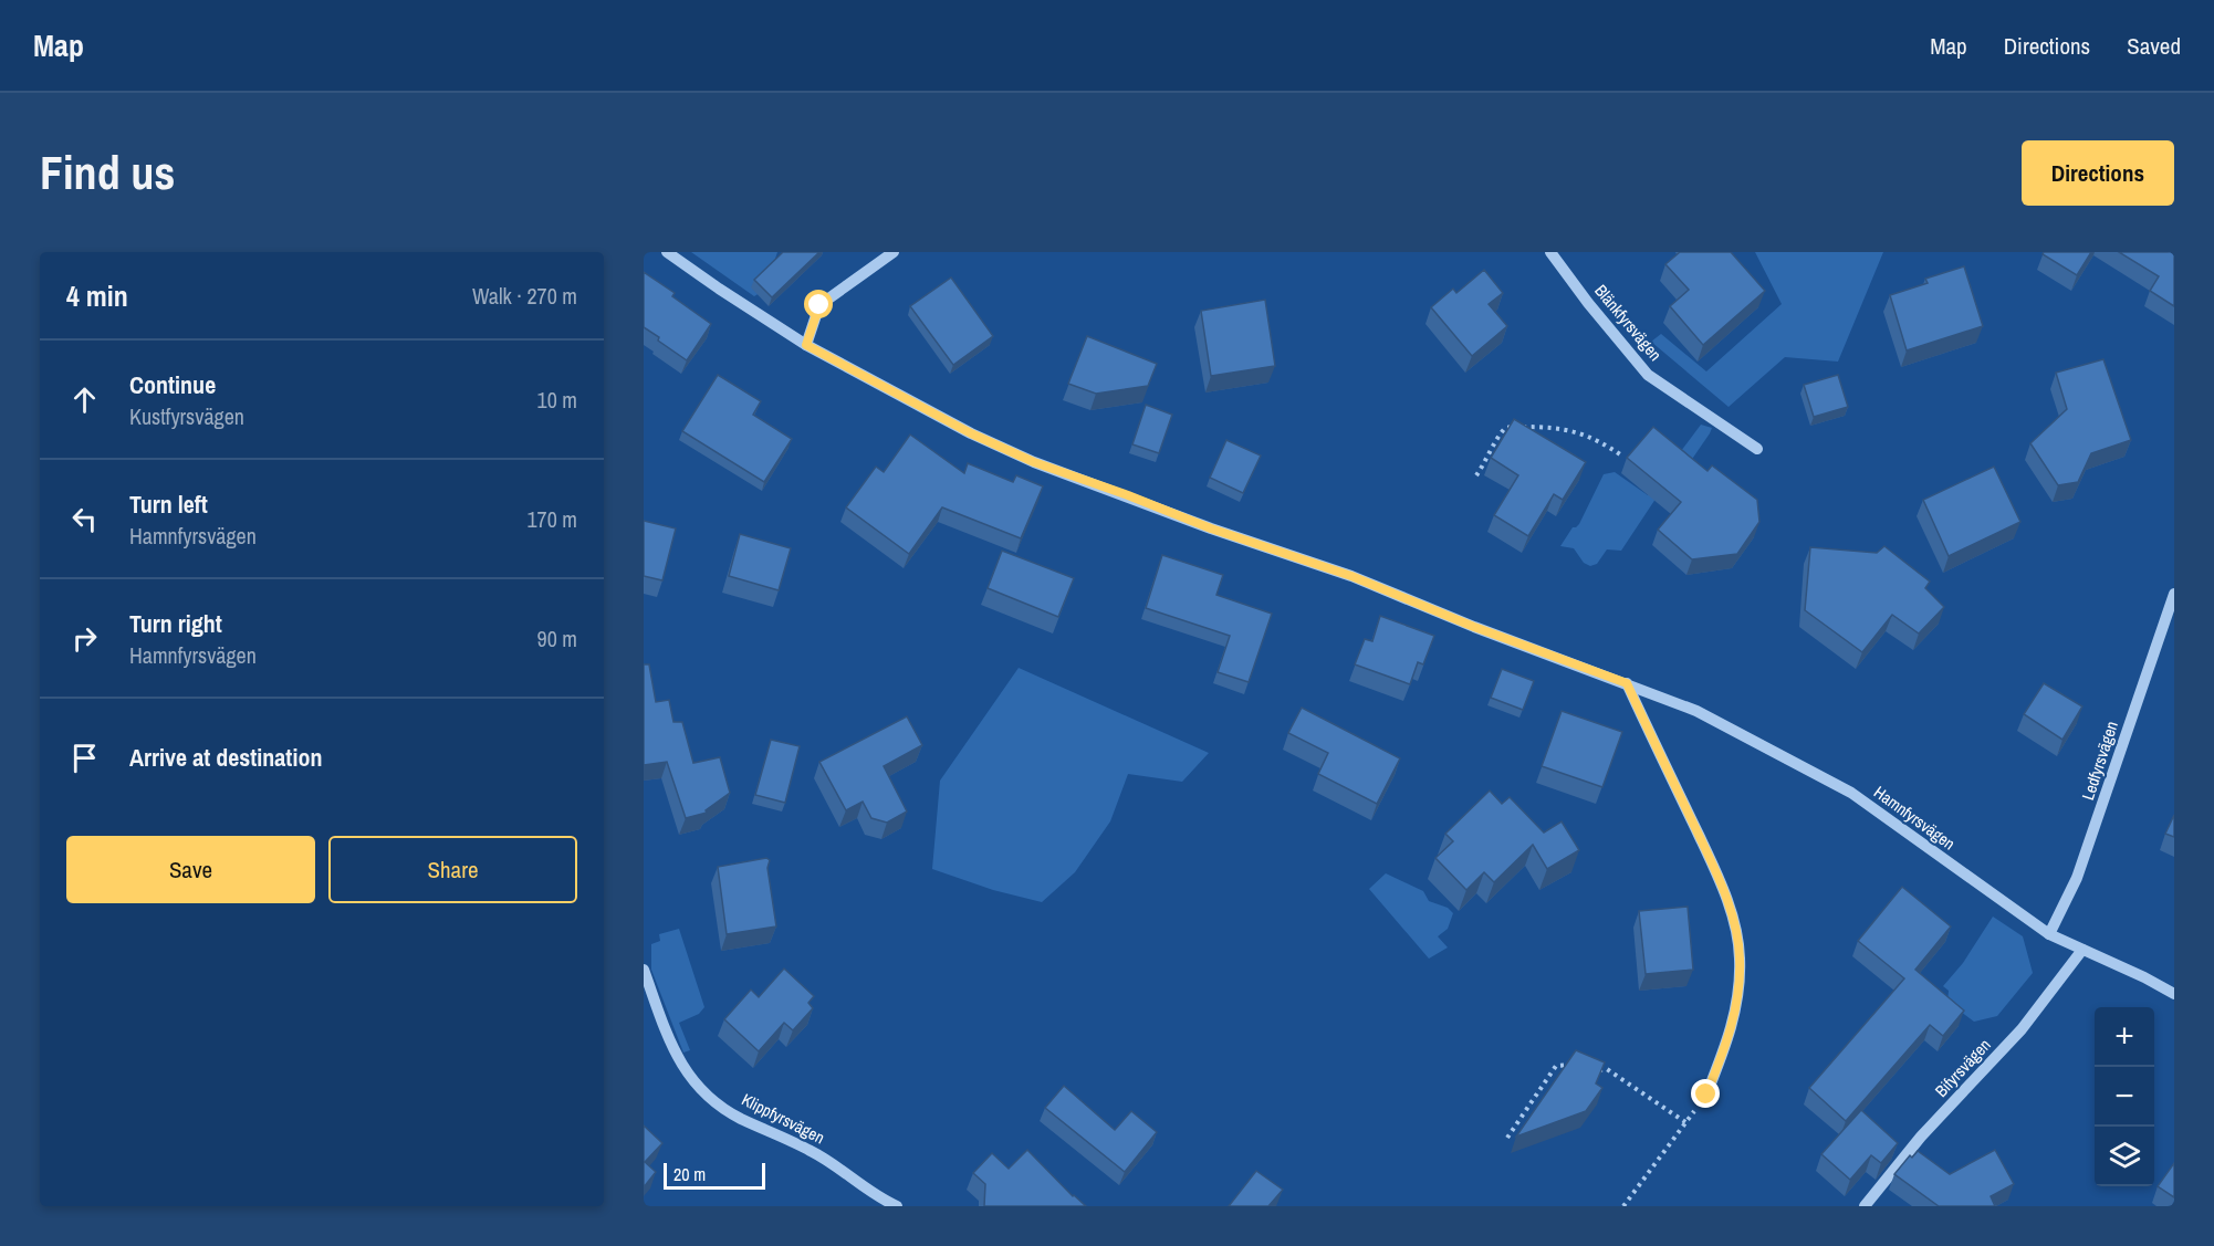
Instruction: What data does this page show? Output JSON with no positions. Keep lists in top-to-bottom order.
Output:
{
  "streets": {
    "street": [
      "Blänkfyrsvägen",
      "Ledfyrsvägen",
      "Hamnfyrsvägen",
      "Bifyrsvägen",
      "Klippfyrsvägen"
    ]
  },
  "crossings": [
    ["Ledfyrsvägen", "Hamnfyrsvägen"],
    ["Hamnfyrsvägen", "Bifyrsvägen"]
  ],
  "scale_bar": "20 m",
  "page": {
    "header": "Map",
    "nav": ["Map", "Directions", "Saved"],
    "buttons": [
      "Directions",
      ["Save", "Share"]
    ],
    "title": "Find us",
    "heading": ["4 min", "Walk · 270 m"],
    "list": [
      ["Continue", "Kustfyrsvägen", "10 m"],
      ["Turn left", "Hamnfyrsvägen", "170 m"],
      ["Turn right", "Hamnfyrsvägen", "90 m"],
      "Arrive at destination"
    ],
    "map_buttons": ["+", "−"],
    "scale": "20 m"
  }
}
